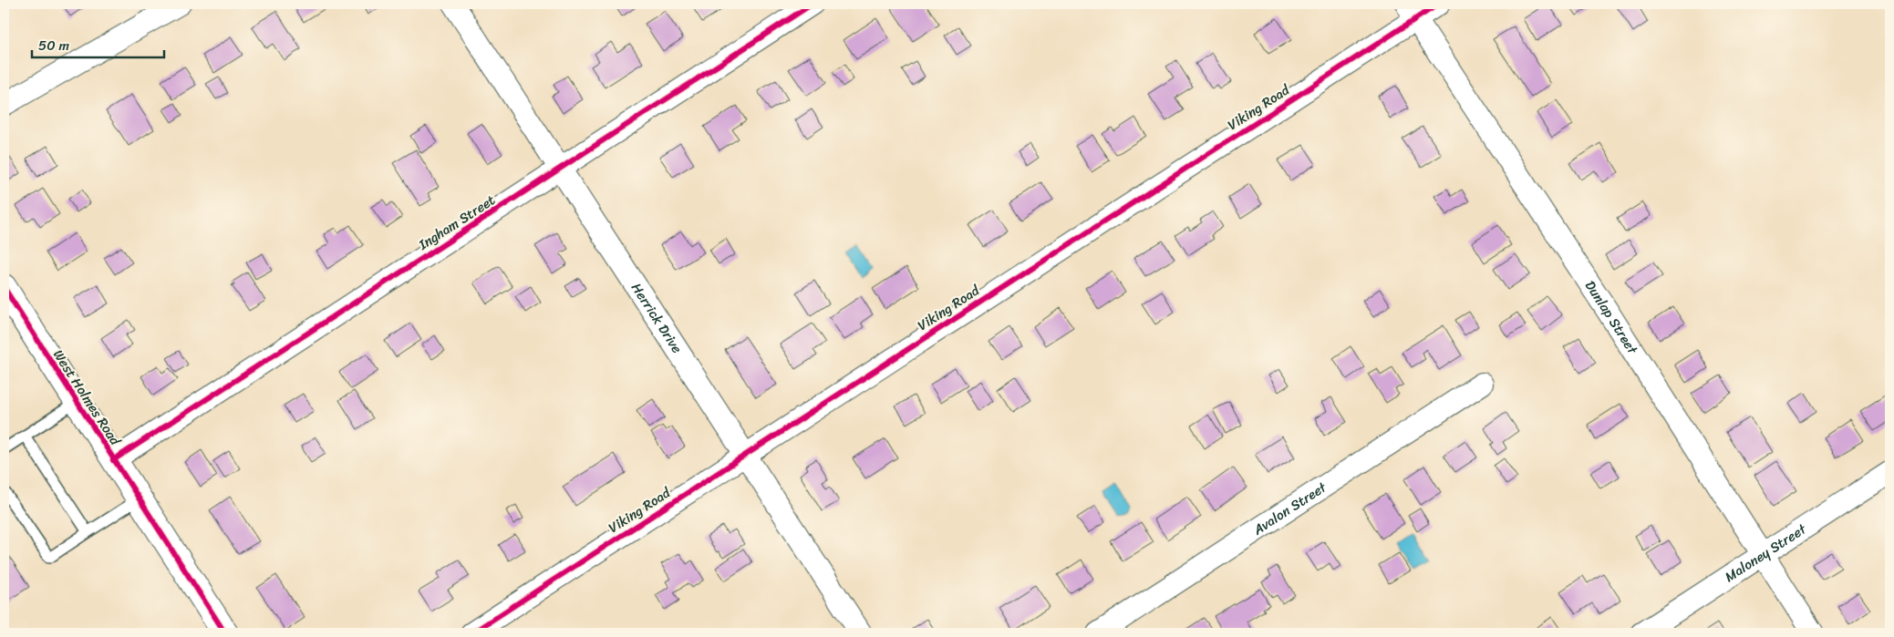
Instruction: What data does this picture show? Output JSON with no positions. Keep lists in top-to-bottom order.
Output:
{
  "streets": {
    "street": [
      "Viking Road",
      "Ingham Street",
      "Dunlap Street",
      "Herrick Drive",
      "West Holmes Road",
      "Avalon Street",
      "Maloney Street"
    ]
  },
  "crossings": [
    ["Viking Road", "Dunlap Street"],
    ["Viking Road", "Herrick Drive"],
    ["Ingham Street", "Herrick Drive"],
    ["Ingham Street", "West Holmes Road"],
    ["Dunlap Street", "Maloney Street"]
  ],
  "scale_bar": "50 m"
}
